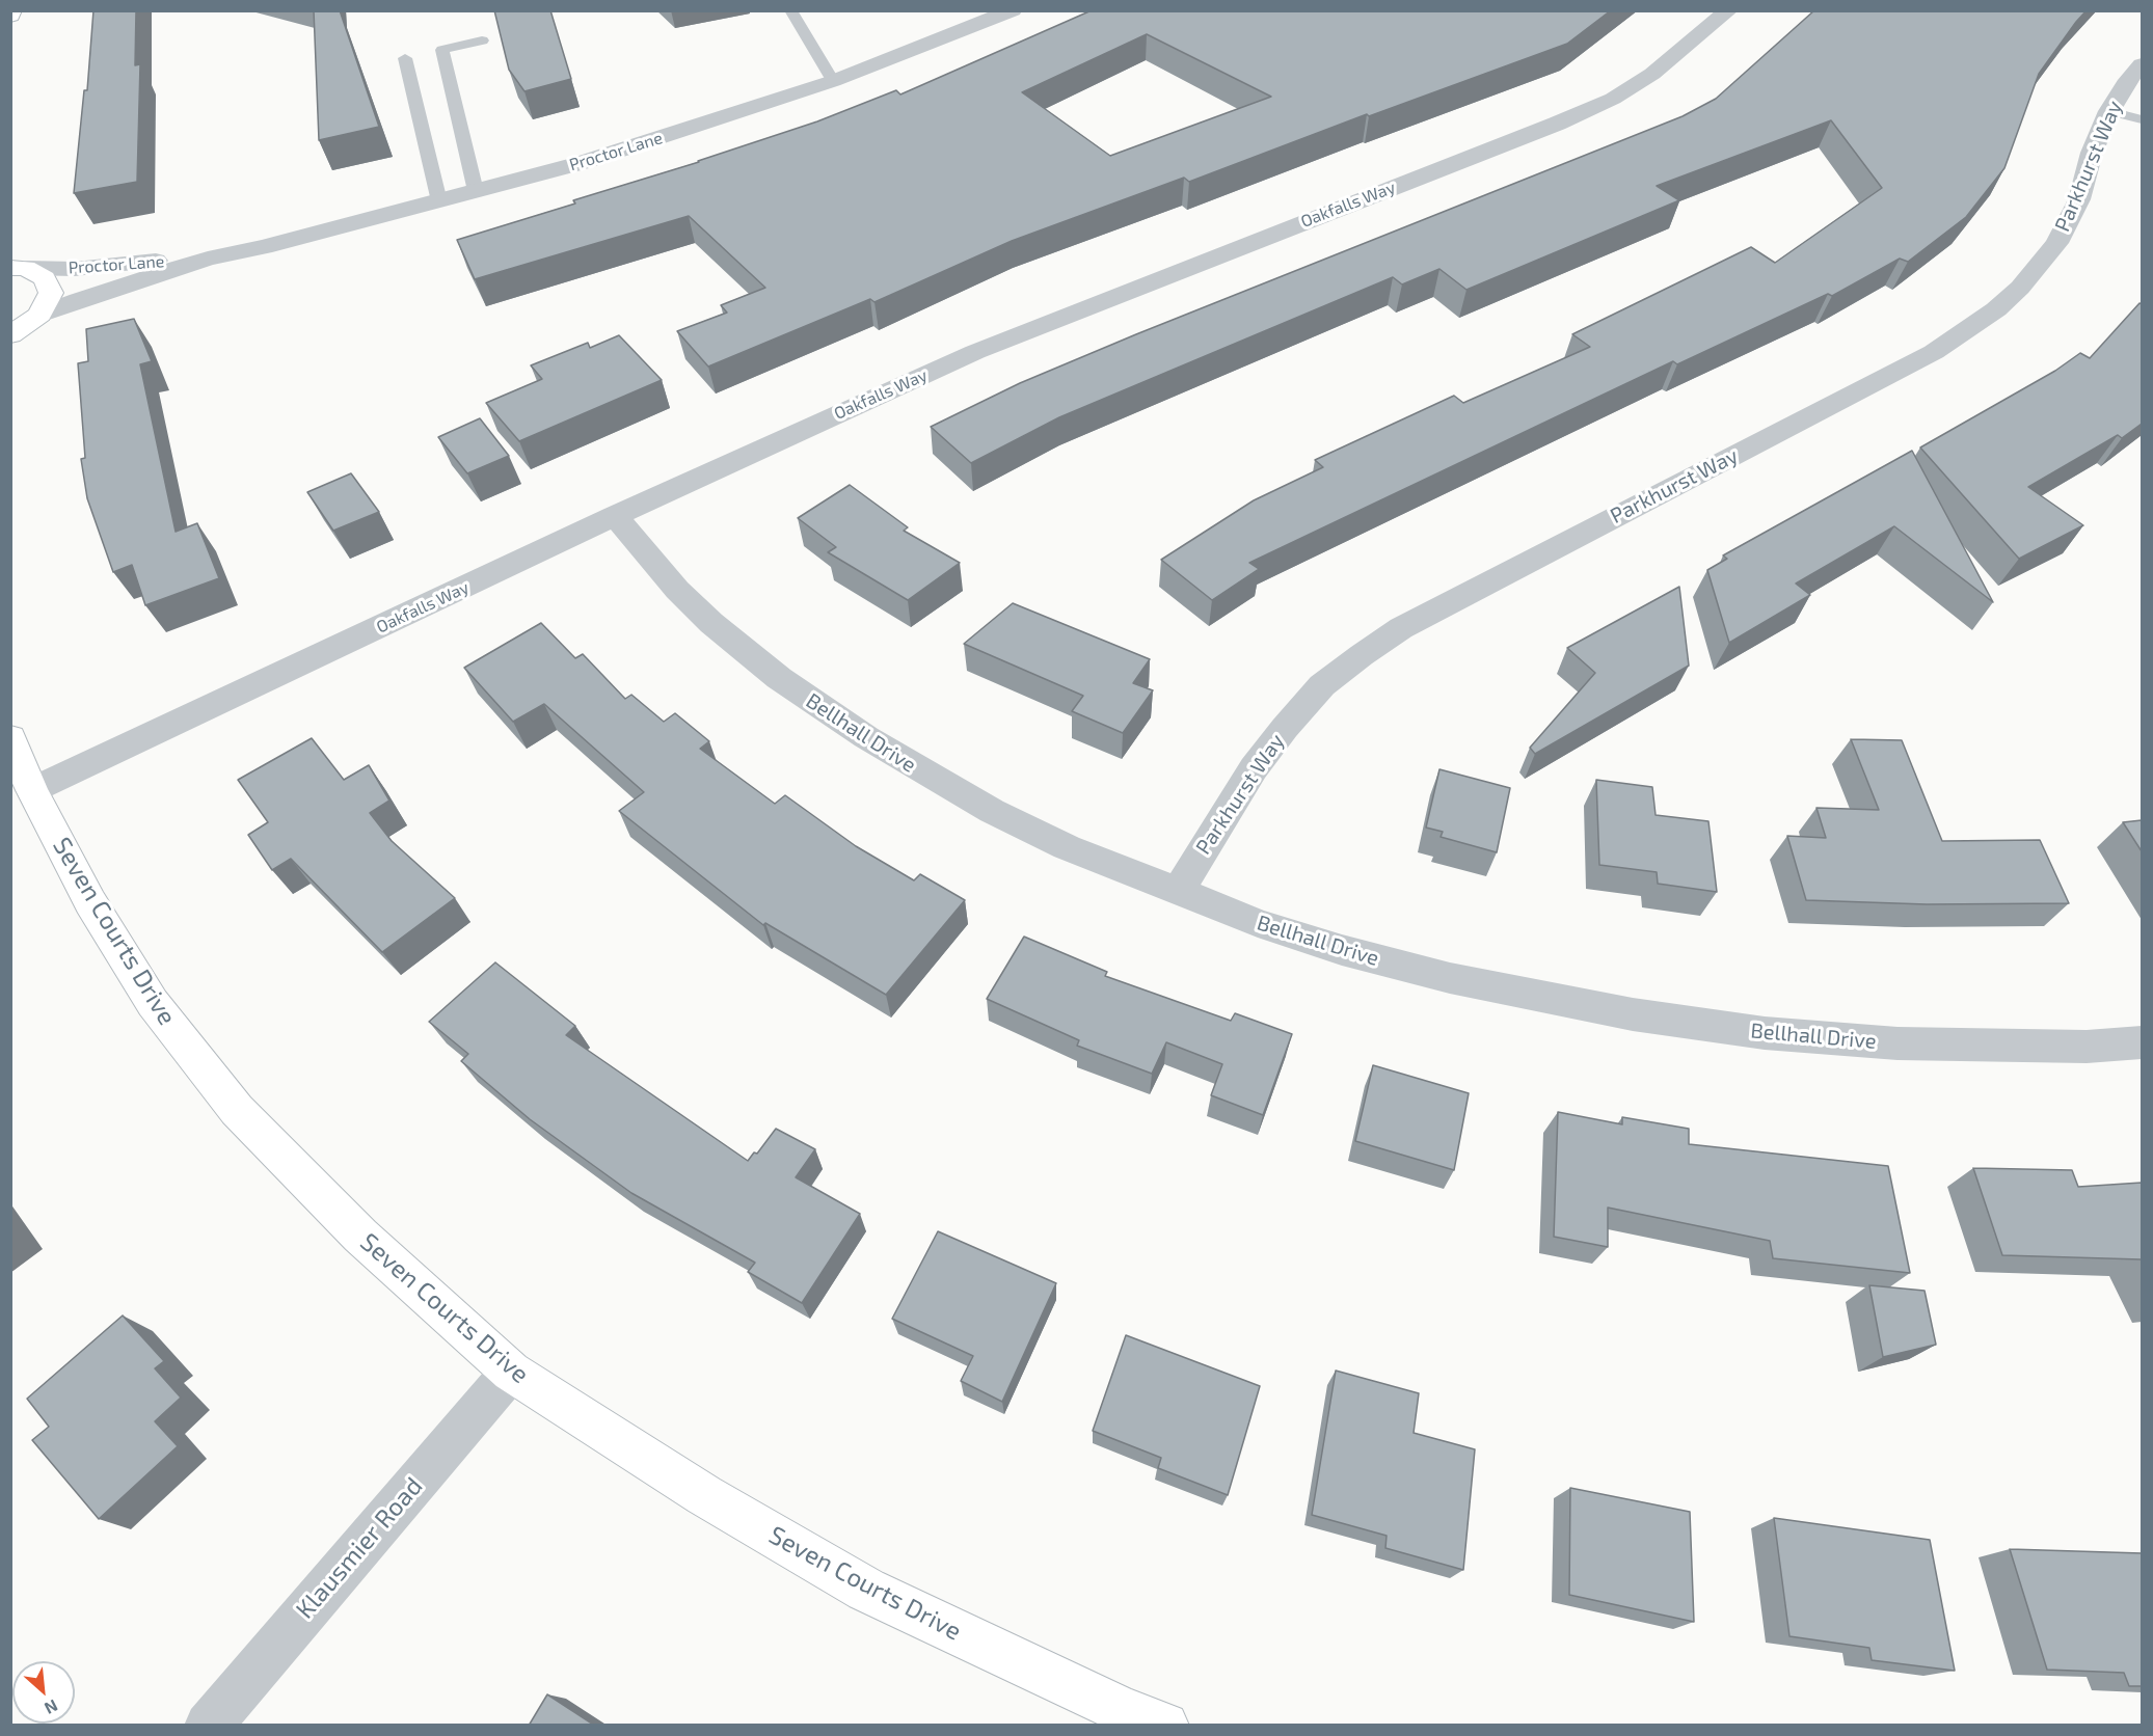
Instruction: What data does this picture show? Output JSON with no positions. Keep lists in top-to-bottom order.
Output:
{
  "streets": {
    "street": [
      "Proctor Lane",
      "Parkhurst Way",
      "Oakfalls Way",
      "Bellhall Drive",
      "Seven Courts Drive",
      "Klausmier Road"
    ]
  },
  "crossings": [
    ["Parkhurst Way", "Bellhall Drive"],
    ["Oakfalls Way", "Bellhall Drive"],
    ["Oakfalls Way", "Seven Courts Drive"],
    ["Seven Courts Drive", "Klausmier Road"]
  ],
  "north": "bottom right"
}
